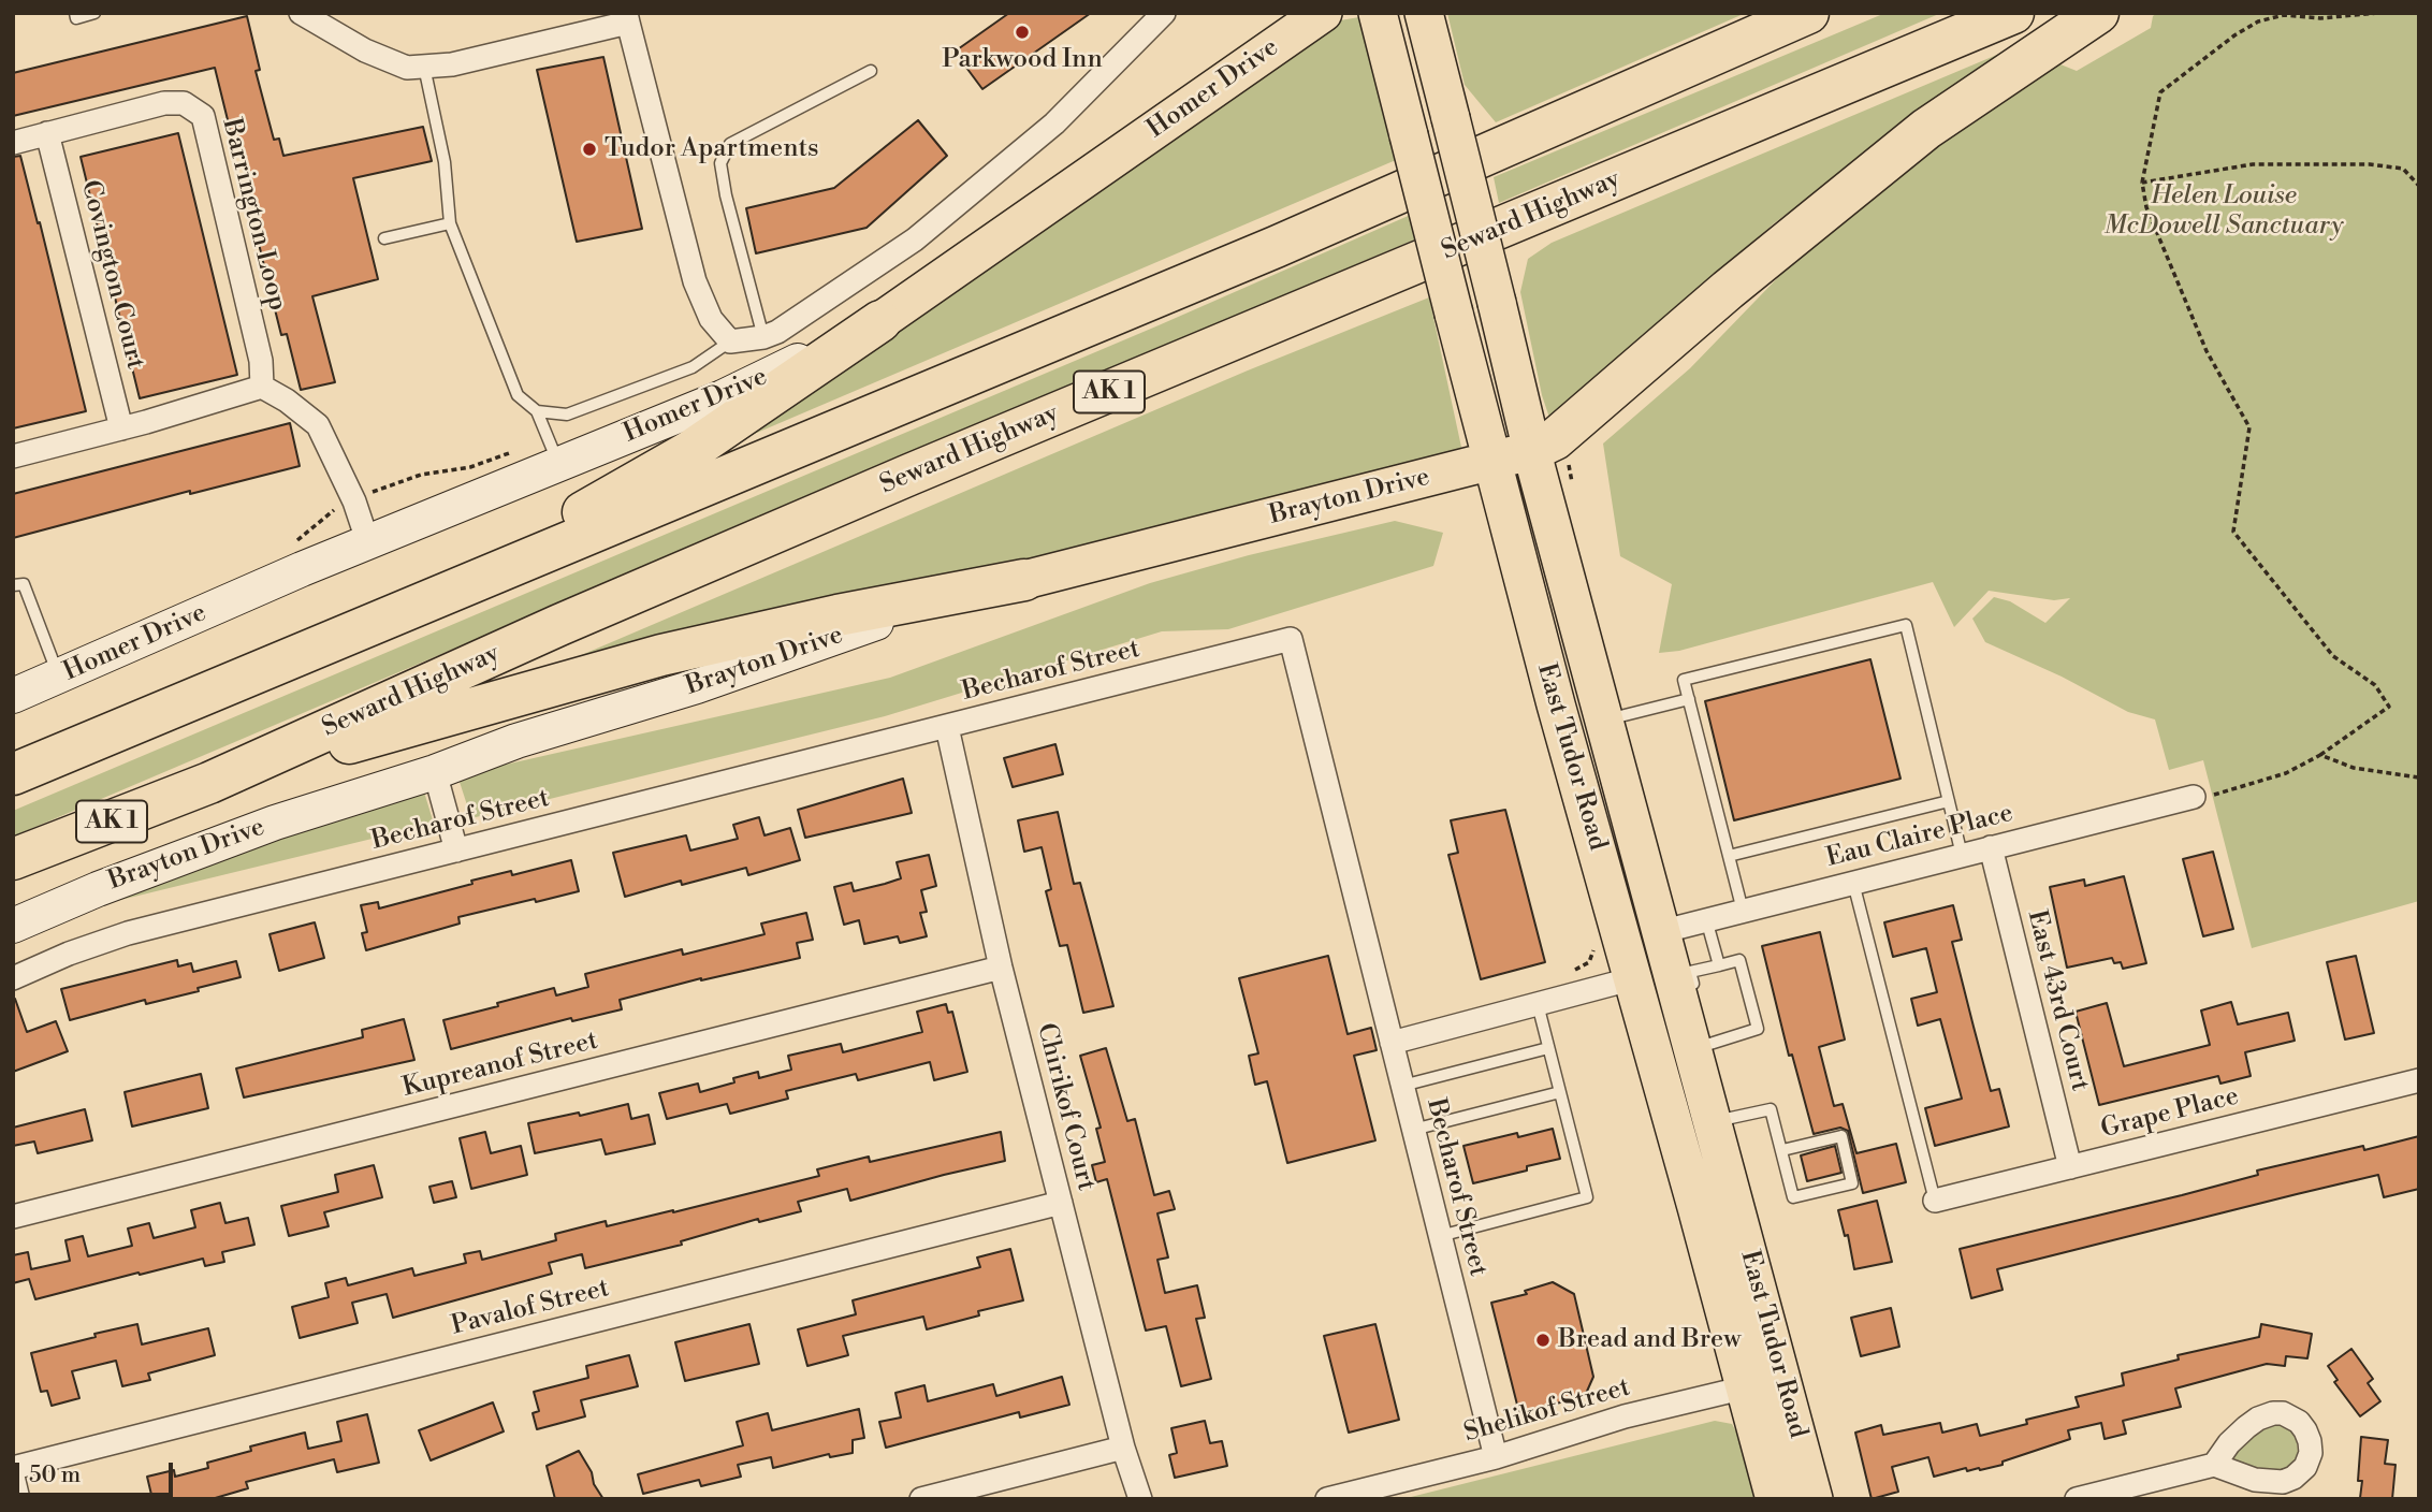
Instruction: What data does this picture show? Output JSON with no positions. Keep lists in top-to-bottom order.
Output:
{
  "streets": {
    "highway": ["Seward Highway", "AK 1"],
    "main road": ["Homer Drive", "Brayton Drive", "East Tudor Road"],
    "street": [
      "Barrington Loop",
      "Covington Court",
      "Becharof Street",
      "Eau Claire Place",
      "East 43rd Court",
      "Kupreanof Street",
      "Chirikof Court",
      "Grape Place",
      "Pavalof Street",
      "Shelikof Street"
    ]
  },
  "crossings": [
    ["Barrington Loop", "Covington Court"],
    ["Brayton Drive", "East Tudor Road"],
    ["Becharof Street", "Chirikof Court"],
    ["Becharof Street", "Shelikof Street"],
    ["East Tudor Road", "Eau Claire Place"],
    ["East Tudor Road", "Shelikof Street"],
    ["Eau Claire Place", "East 43rd Court"],
    ["East 43rd Court", "Grape Place"],
    ["Kupreanof Street", "Chirikof Court"],
    ["Chirikof Court", "Pavalof Street"]
  ],
  "parks": ["Helen Louise McDowell Sanctuary"],
  "places": ["Parkwood Inn", "Tudor Apartments", "Bread and Brew"],
  "scale_bar": "50 m"
}
